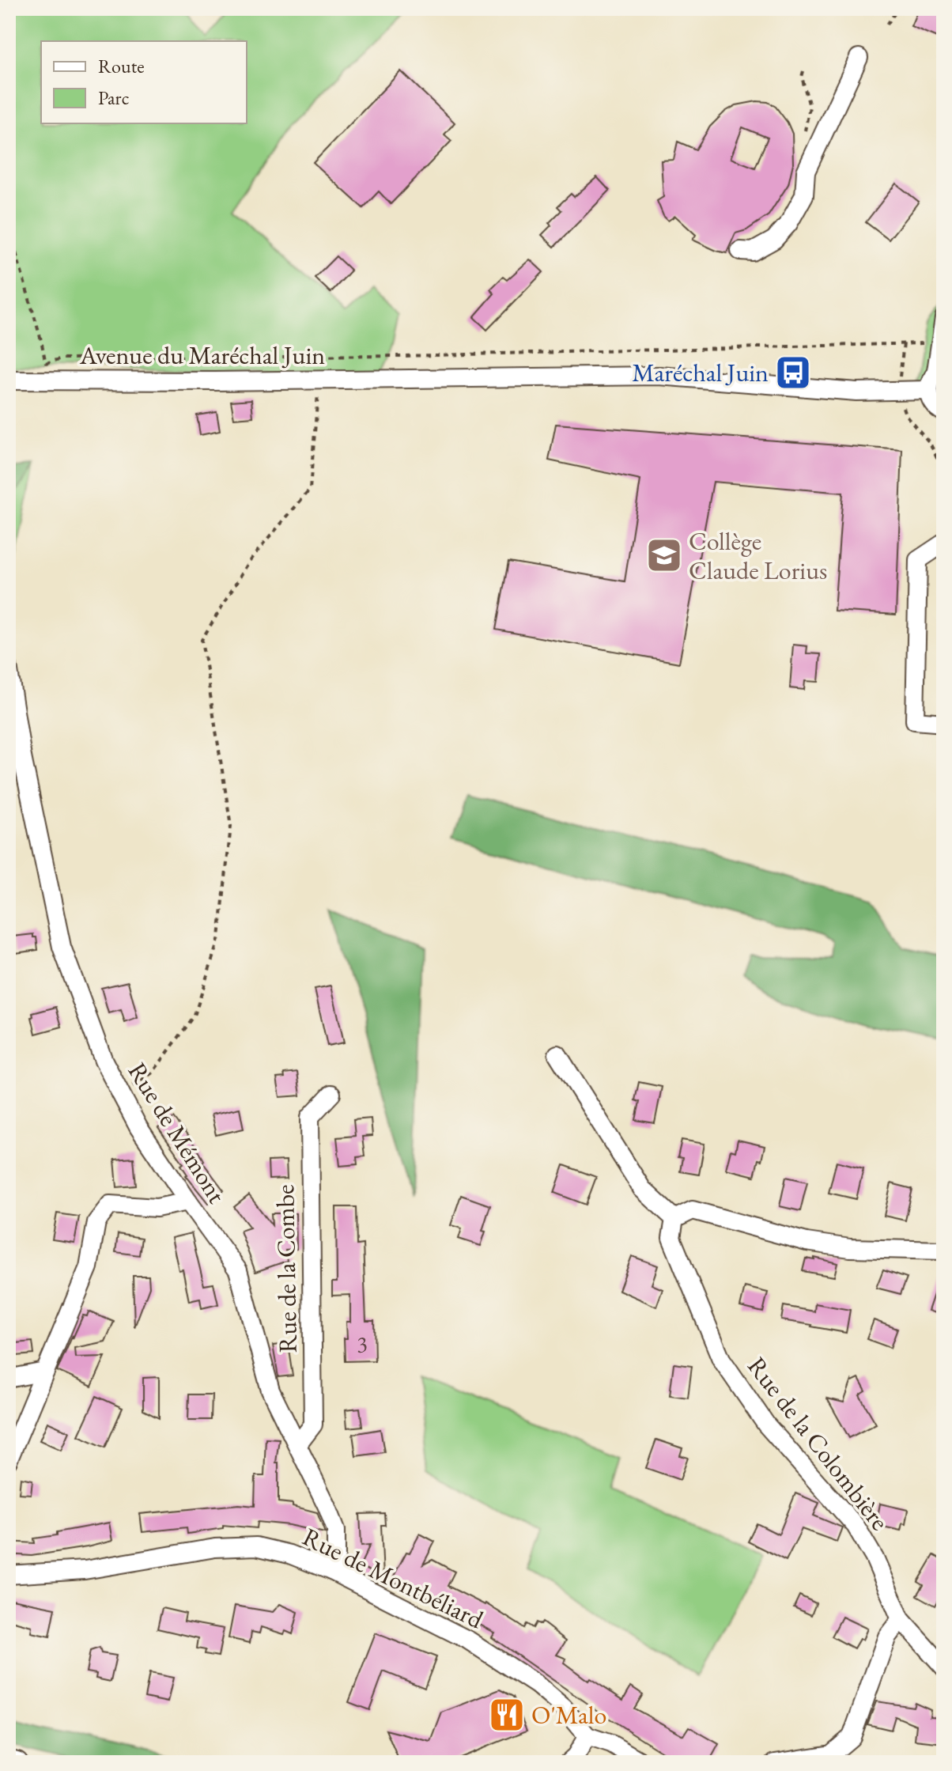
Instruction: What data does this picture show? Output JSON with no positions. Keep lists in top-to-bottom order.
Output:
{
  "streets": {
    "street": [
      "Avenue du Maréchal Juin",
      "Rue de Mémont",
      "Rue de la Combe",
      "Rue de la Colombière",
      "Rue de Montbéliard"
    ]
  },
  "crossings": [
    ["Rue de Mémont", "Rue de la Combe"],
    ["Rue de Mémont", "Rue de Montbéliard"]
  ],
  "places": {
    "bus stop": ["Maréchal Juin"],
    "school or university": ["Collège Claude Lorius"],
    "restaurant": ["O'Malo"]
  },
  "house_numbers": ["3"],
  "legend": ["Route", "Parc"]
}
